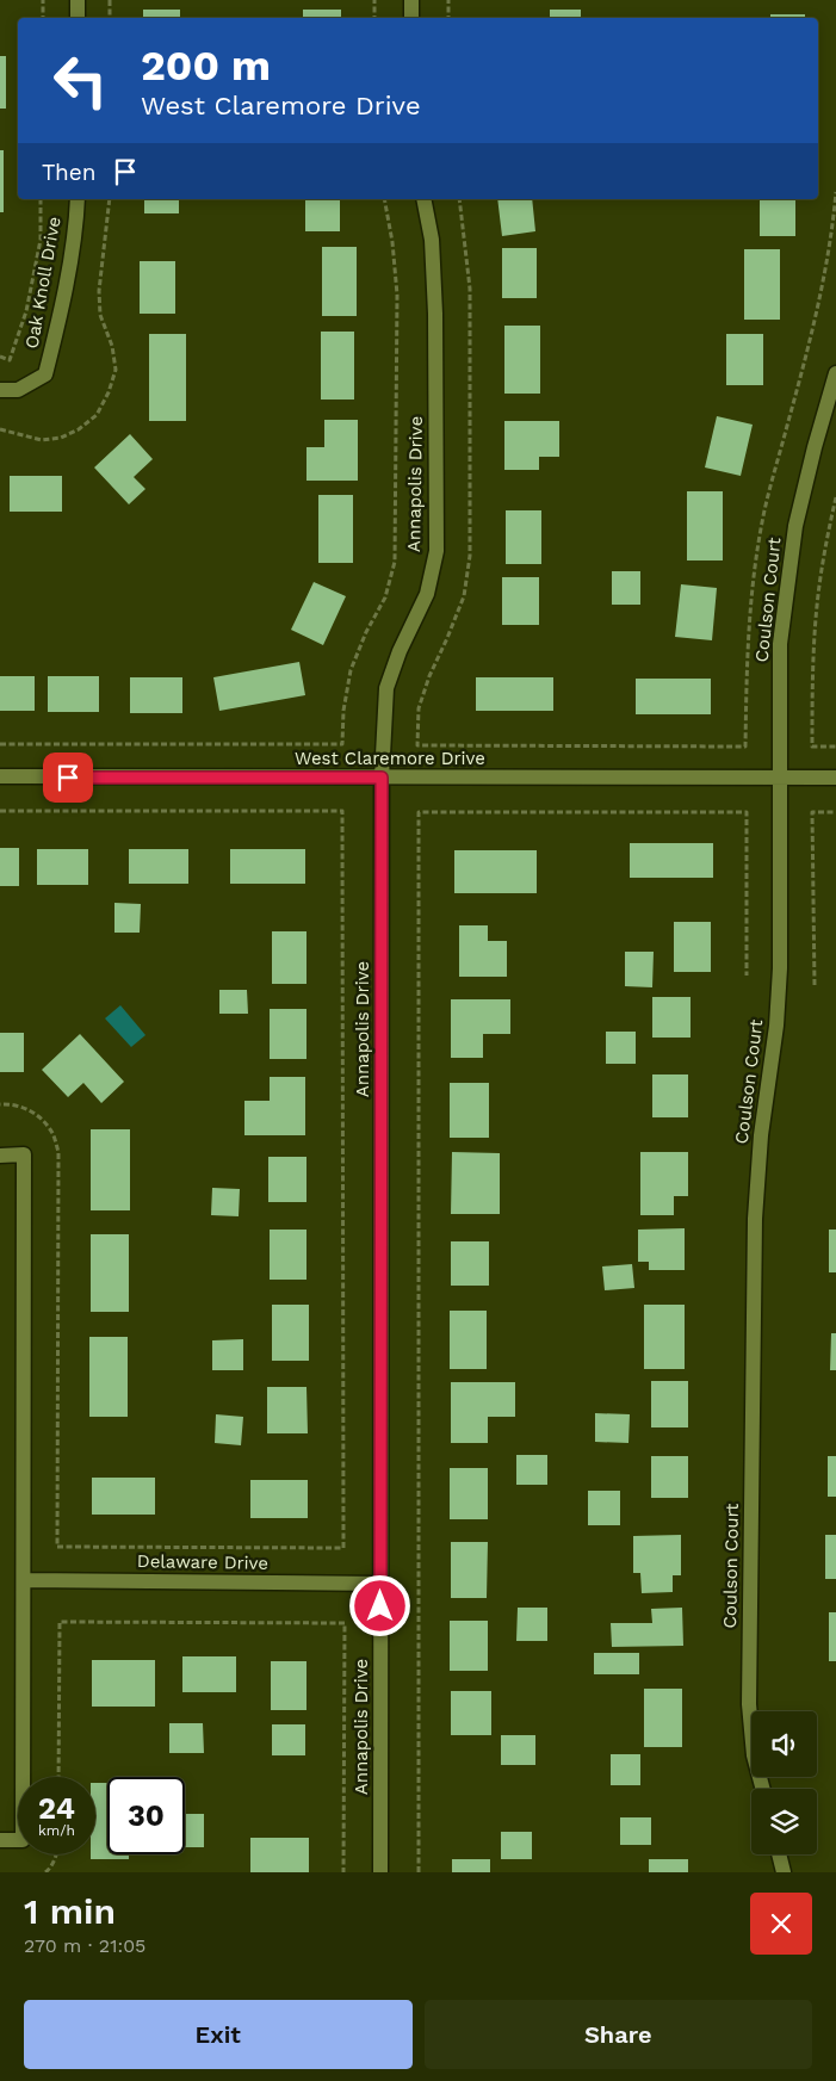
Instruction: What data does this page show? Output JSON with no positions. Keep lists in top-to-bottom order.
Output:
{
  "streets": {
    "street": [
      "Oak Knoll Drive",
      "Annapolis Drive",
      "Coulson Court",
      "West Claremore Drive",
      "Delaware Drive"
    ]
  },
  "crossings": [
    ["Annapolis Drive", "West Claremore Drive"],
    ["Annapolis Drive", "Delaware Drive"],
    ["Coulson Court", "West Claremore Drive"]
  ],
  "page": {
    "turn": ["200 m", "West Claremore Drive"],
    "then": "Then",
    "speed": "24 km/h",
    "limit": "30",
    "heading": ["1 min", "270 m · 21:05"],
    "buttons": ["Exit", "Share"]
  }
}
